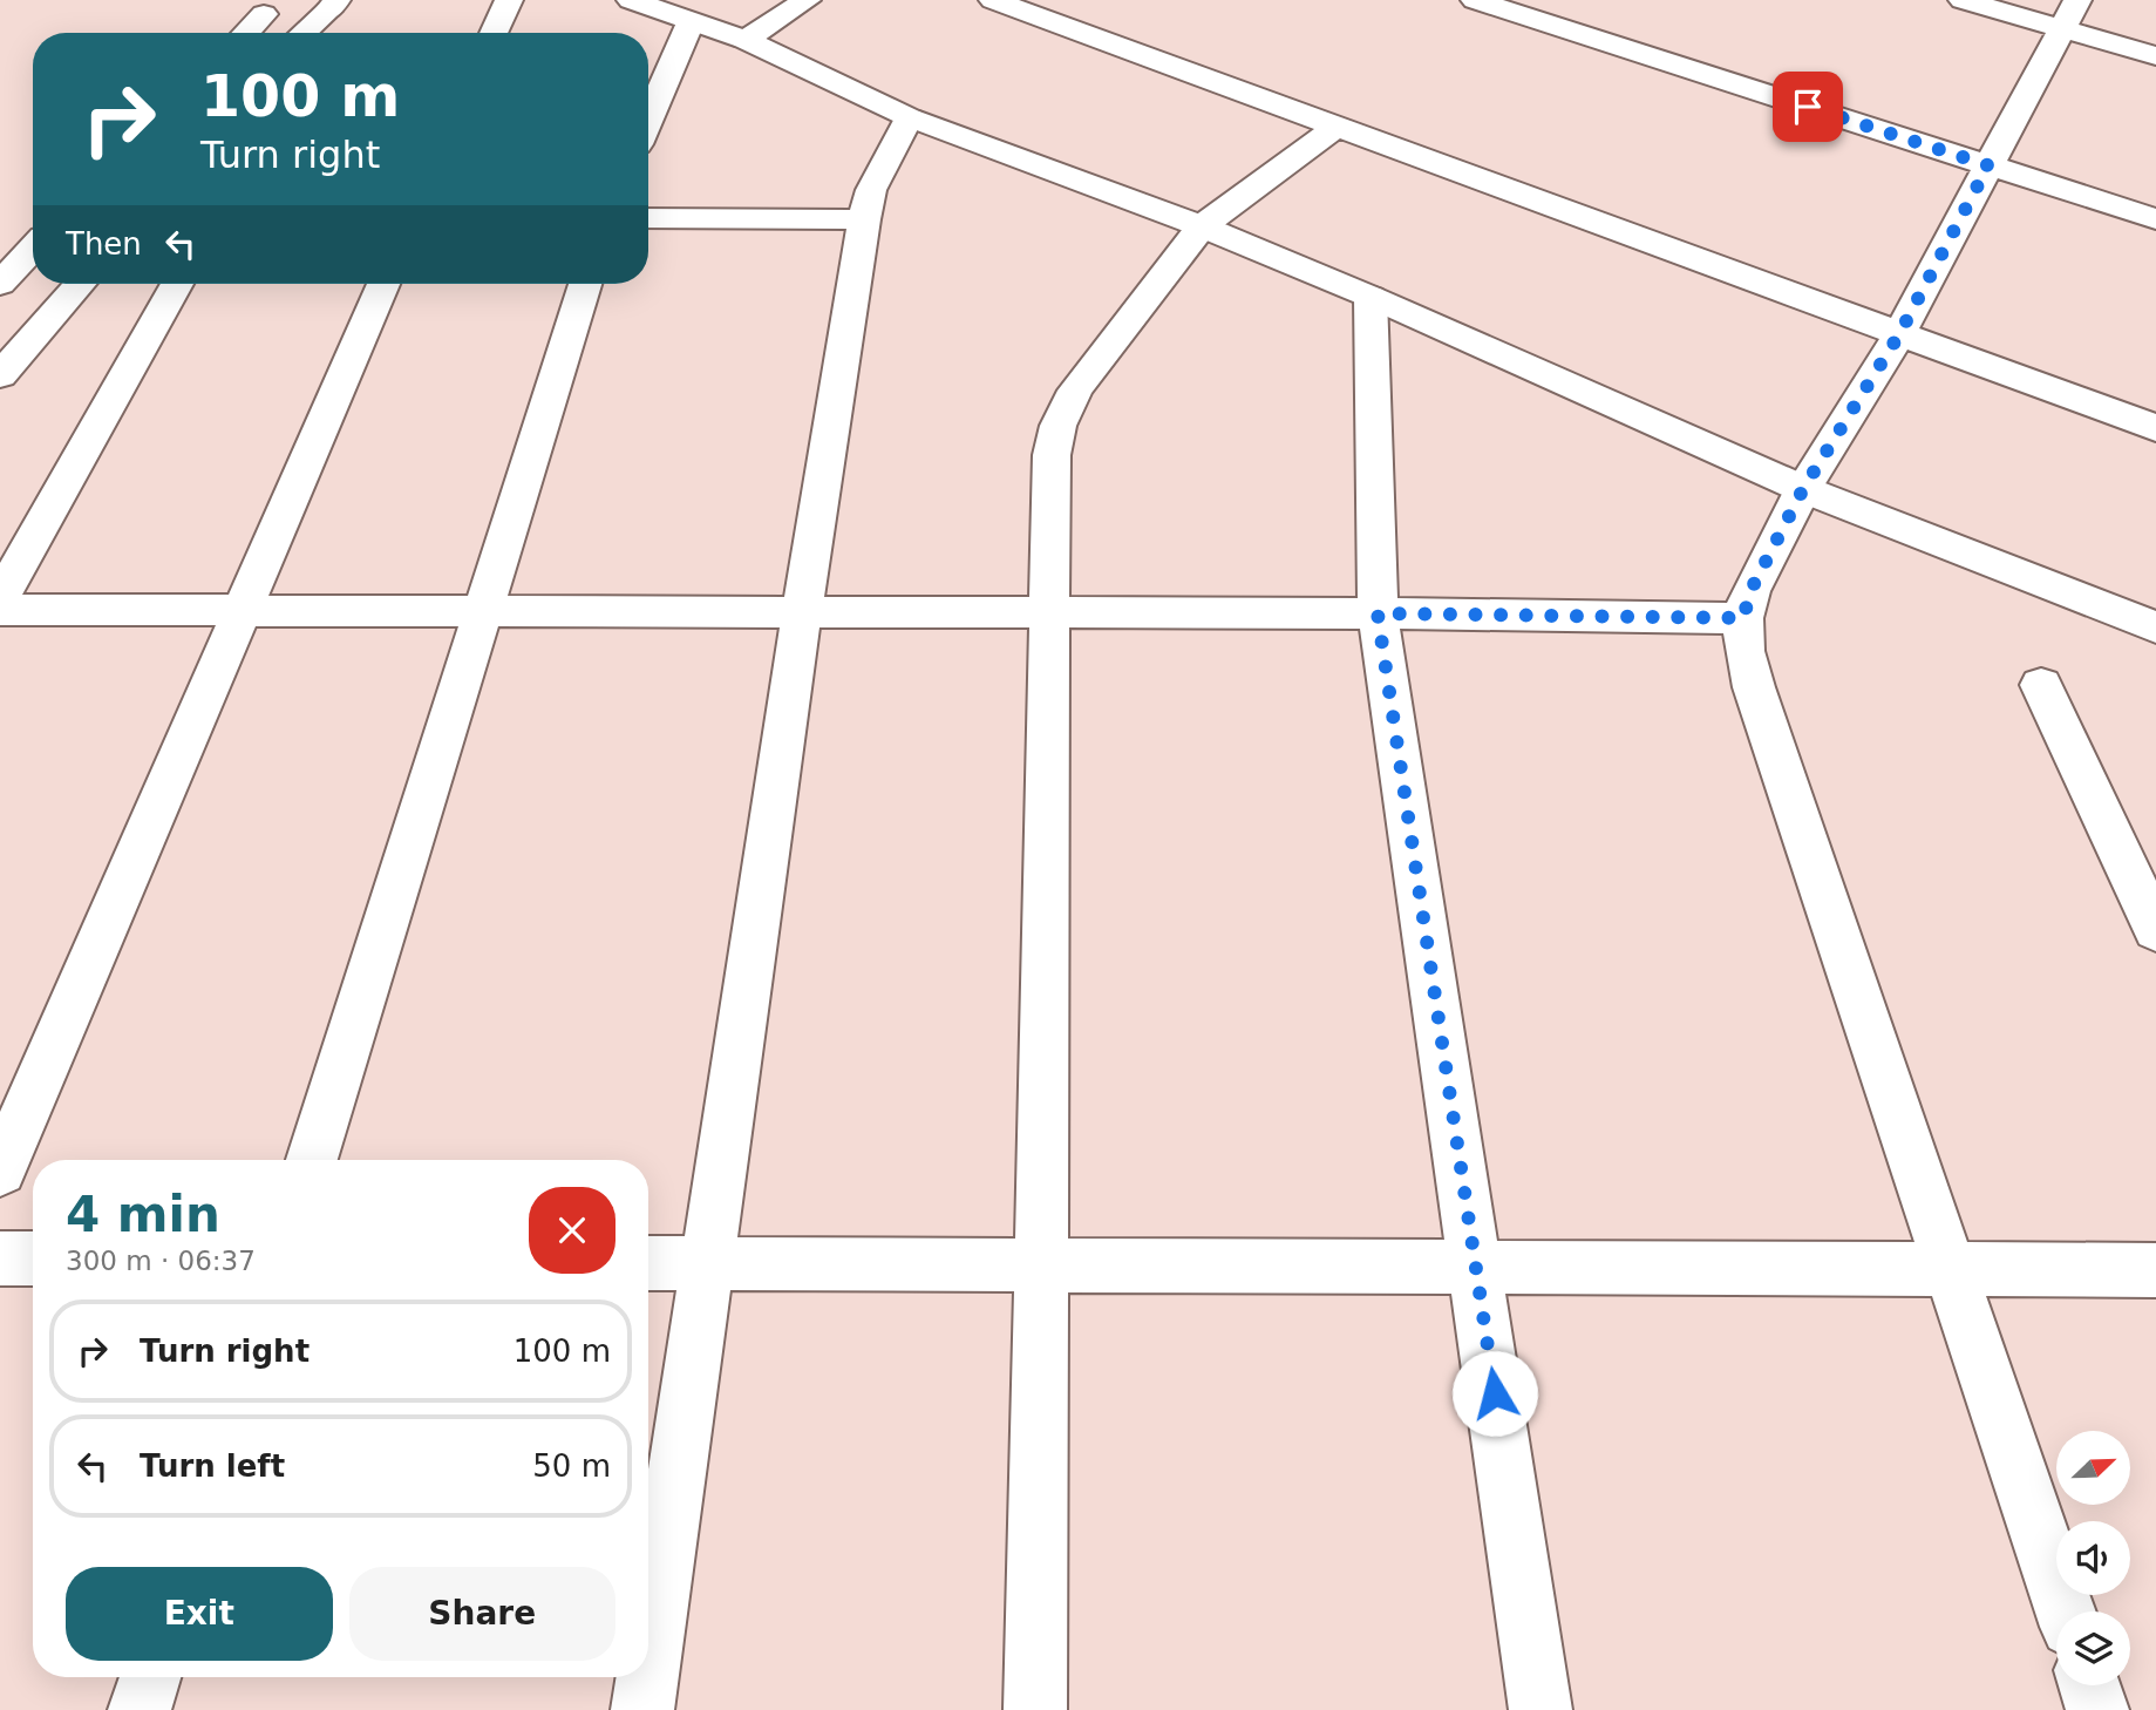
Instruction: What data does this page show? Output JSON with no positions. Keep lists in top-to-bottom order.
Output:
{
  "north": "top right",
  "page": {
    "turn": ["100 m", "Turn right"],
    "then": "Then",
    "heading": ["4 min", "300 m · 06:37"],
    "list": [
      {
        "name": "Turn right",
        "value": "100 m"
      },
      {
        "name": "Turn left",
        "value": "50 m"
      }
    ],
    "buttons": ["Exit", "Share"]
  }
}
